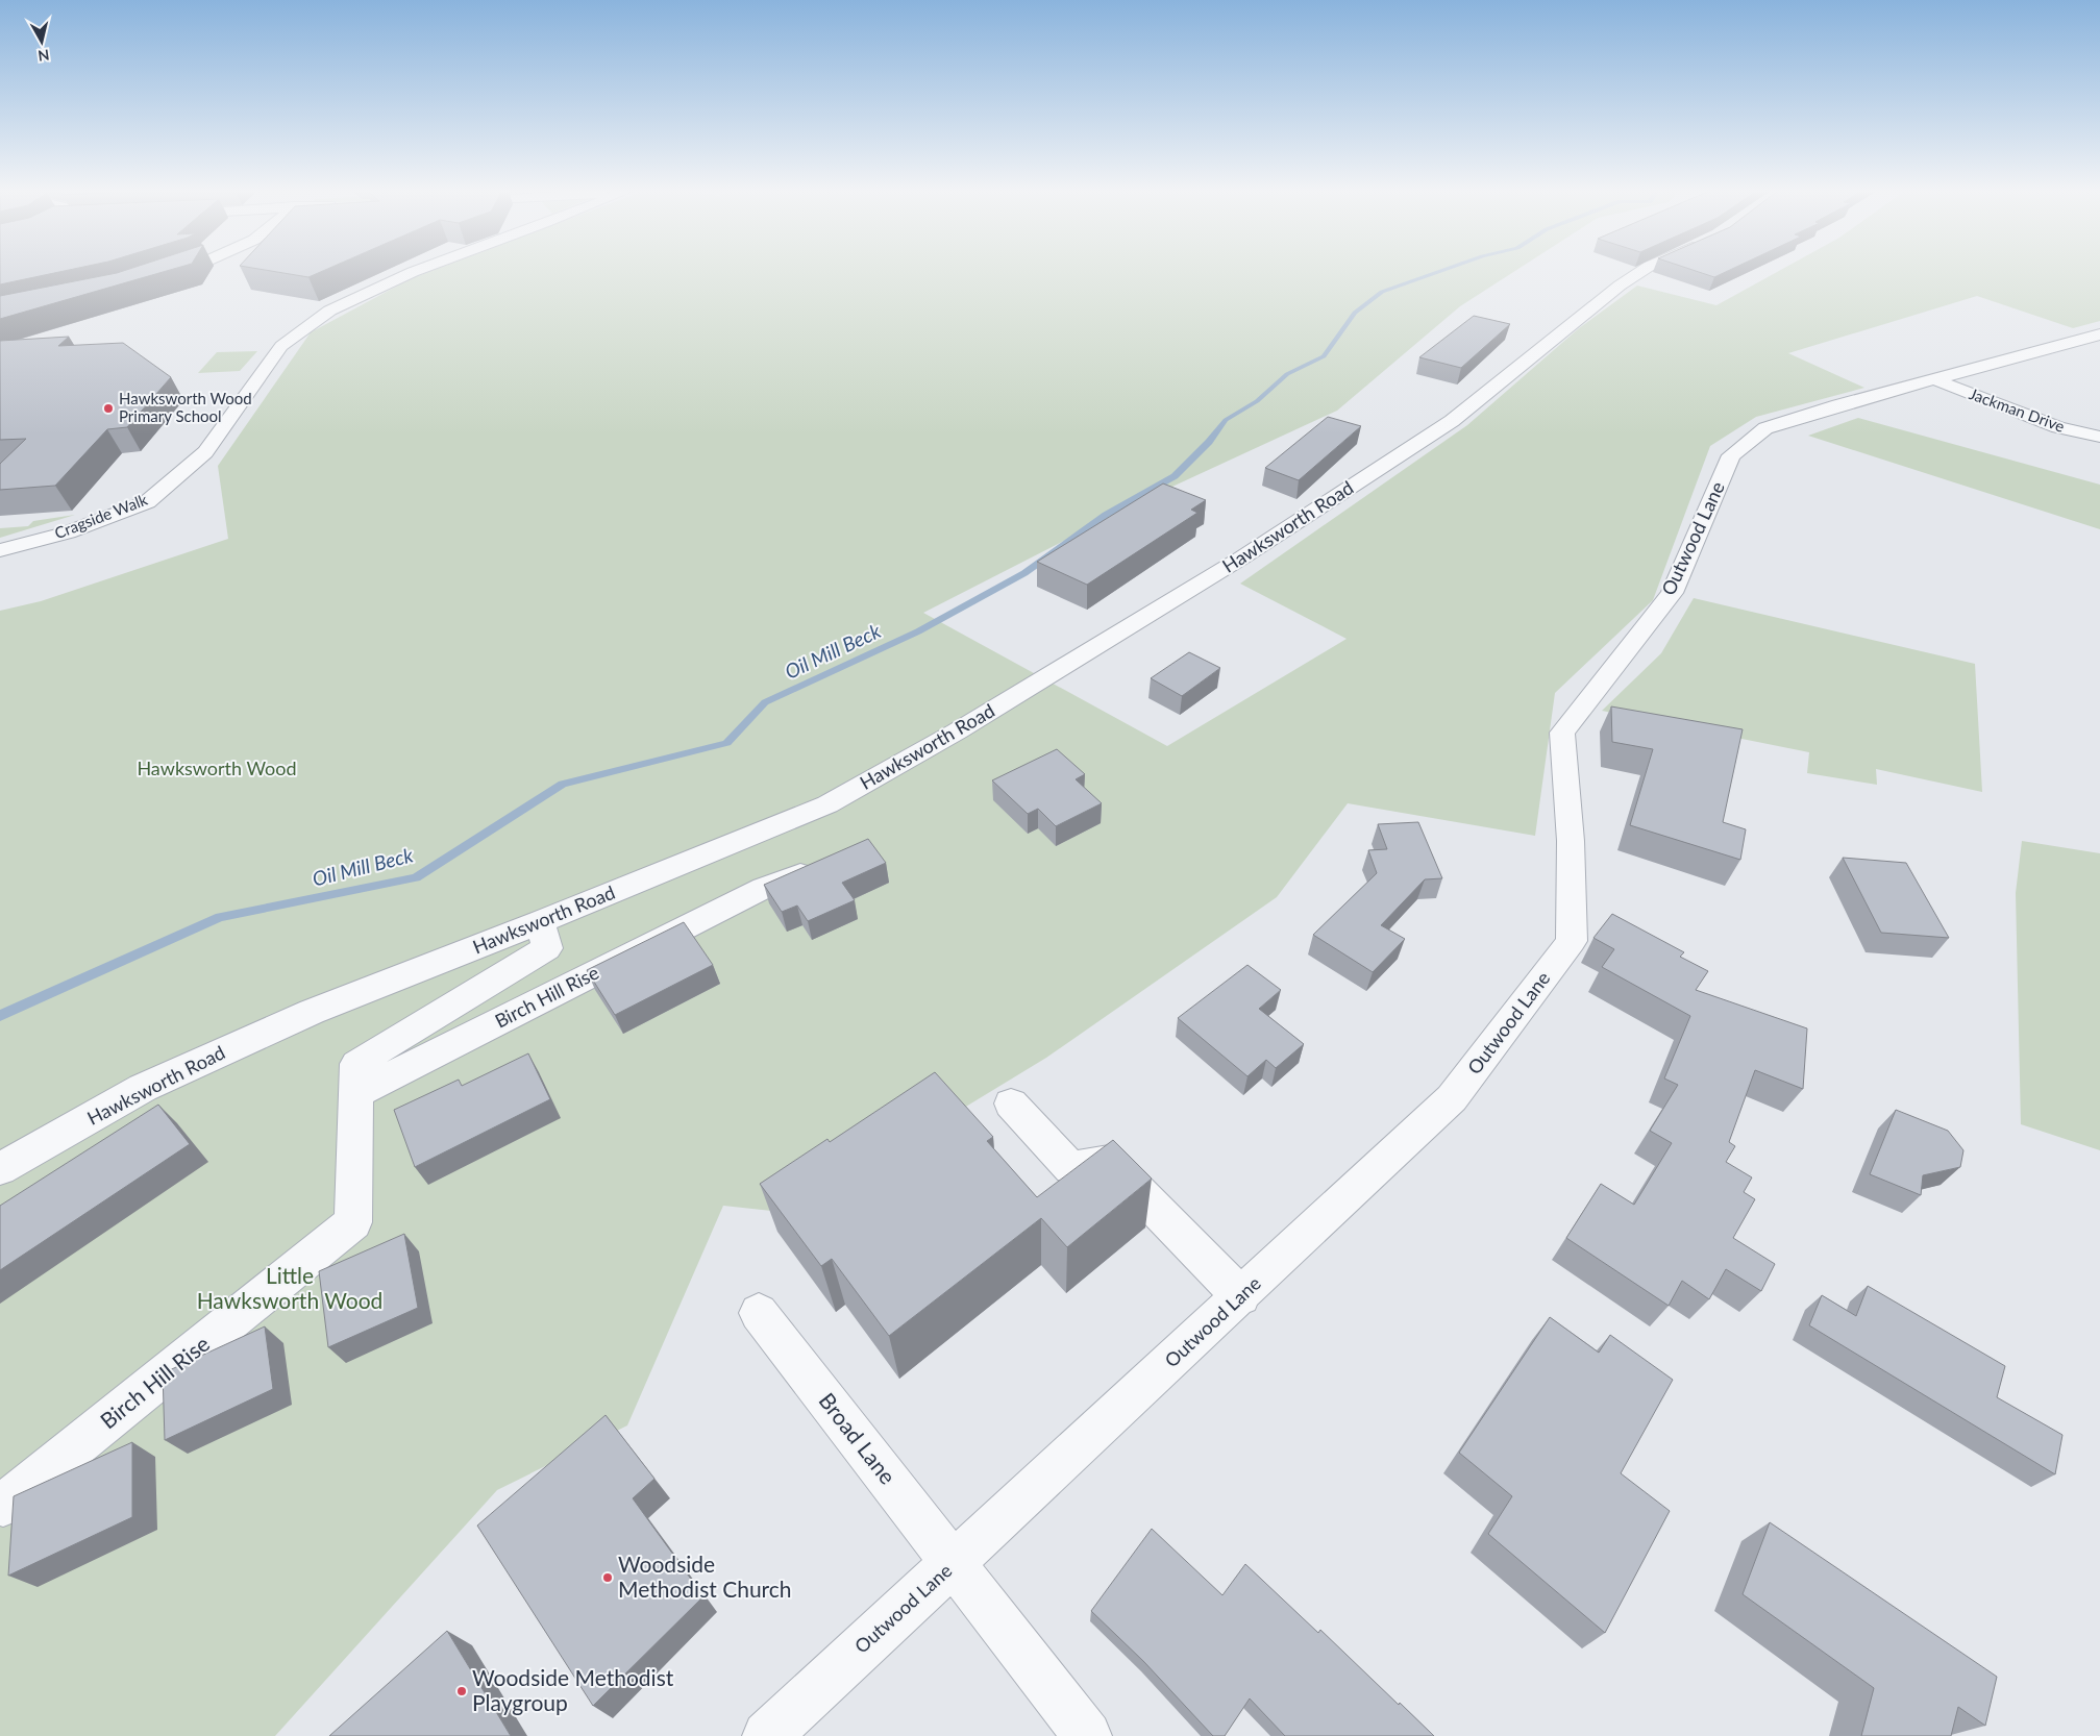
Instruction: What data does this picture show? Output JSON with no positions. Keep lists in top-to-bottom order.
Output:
{
  "streets": {
    "street": [
      "Jackman Drive",
      "Cragside Walk",
      "Hawksworth Road",
      "Outwood Lane",
      "Birch Hill Rise",
      "Broad Lane"
    ]
  },
  "crossings": [
    ["Jackman Drive", "Outwood Lane"],
    ["Hawksworth Road", "Birch Hill Rise"],
    ["Outwood Lane", "Broad Lane"]
  ],
  "water": ["Oil Mill Beck"],
  "parks": ["Hawksworth Wood", "Little Hawksworth Wood"],
  "places": ["Hawksworth Wood Primary School", "Woodside Methodist Church", "Woodside Methodist Playgroup"],
  "north": "bottom"
}
